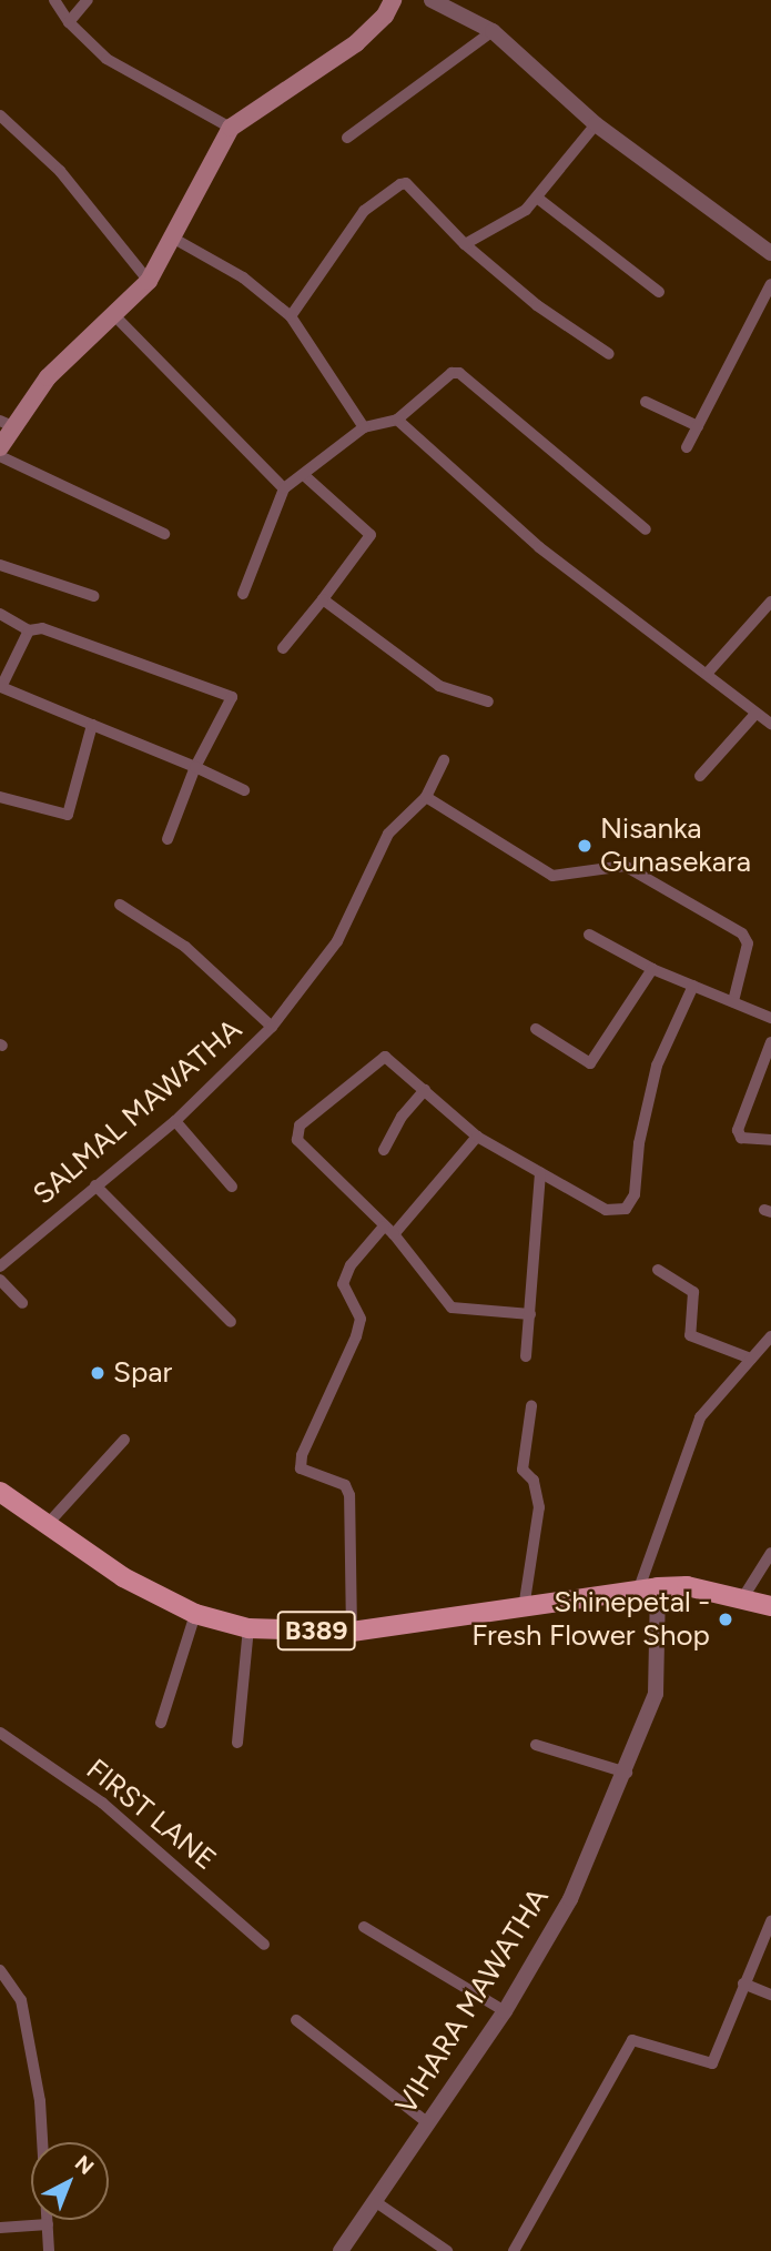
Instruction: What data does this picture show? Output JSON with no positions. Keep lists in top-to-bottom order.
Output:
{
  "streets": {
    "main road": ["B389"],
    "street": ["SALMAL MAWATHA", "FIRST LANE", "VIHARA MAWATHA"]
  },
  "crossings": [
    ["B389", "VIHARA MAWATHA"]
  ],
  "places": ["Nisanka Gunasekara", "Spar", "Shinepetal - Fresh Flower Shop"],
  "north": "top right"
}
